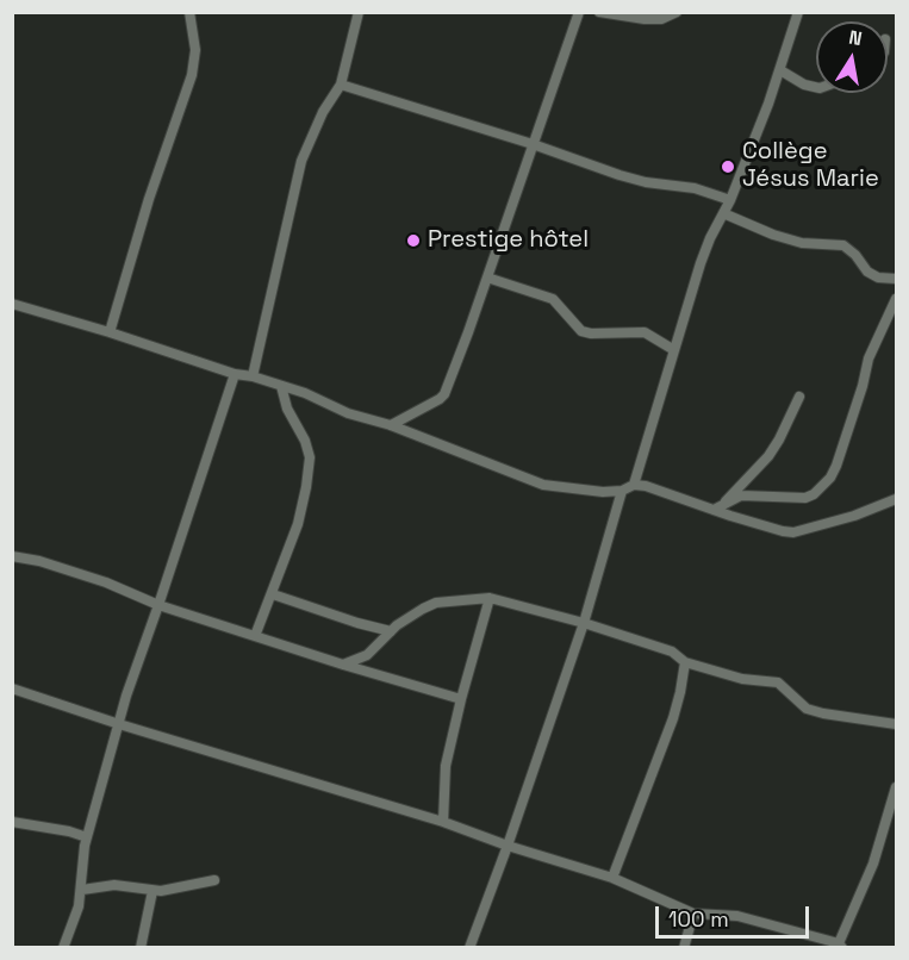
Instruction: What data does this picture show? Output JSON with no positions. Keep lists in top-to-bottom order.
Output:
{
  "places": ["Collège Jésus Marie", "Prestige hôtel"],
  "scale_bar": "100 m",
  "north": "top"
}
